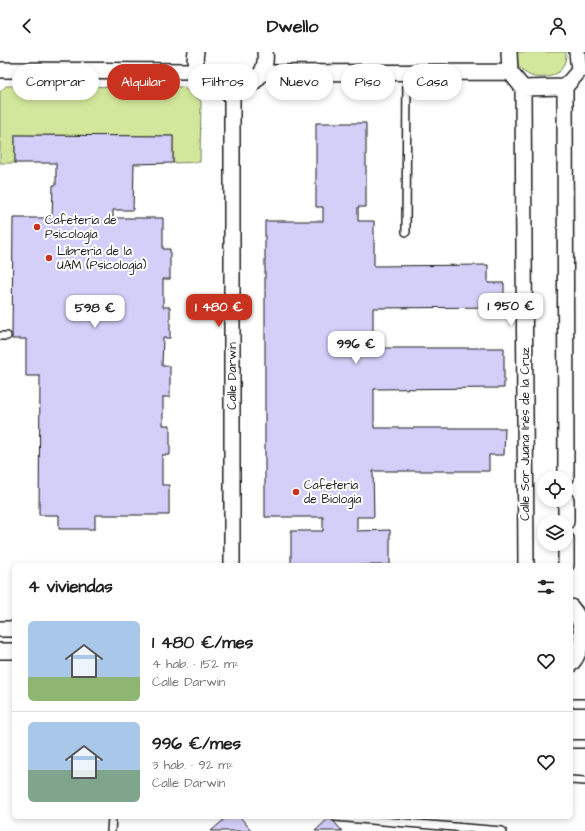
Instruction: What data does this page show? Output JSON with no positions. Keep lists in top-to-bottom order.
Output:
{
  "streets": {
    "street": ["Calle Darwin", "Calle Sor Juana Inés de la Cruz"]
  },
  "places": ["Cafetería de Psicología", "Librería de la UAM (Psicología)", "Cafetería de Biología"],
  "page": {
    "header": "Dwello",
    "chip": [
      "Comprar",
      "Alquilar",
      "Filtros",
      "Nuevo",
      "Piso",
      "Casa"
    ],
    "price": [
      "1 950 €",
      "1 480 €",
      "598 €",
      "996 €"
    ],
    "heading": "4 viviendas",
    "list": [
      {
        "name": "1 480 €/mes",
        "note": "4 hab. · 152 m² · Calle Darwin"
      },
      {
        "name": "996 €/mes",
        "note": "3 hab. · 92 m² · Calle Darwin"
      }
    ]
  }
}
